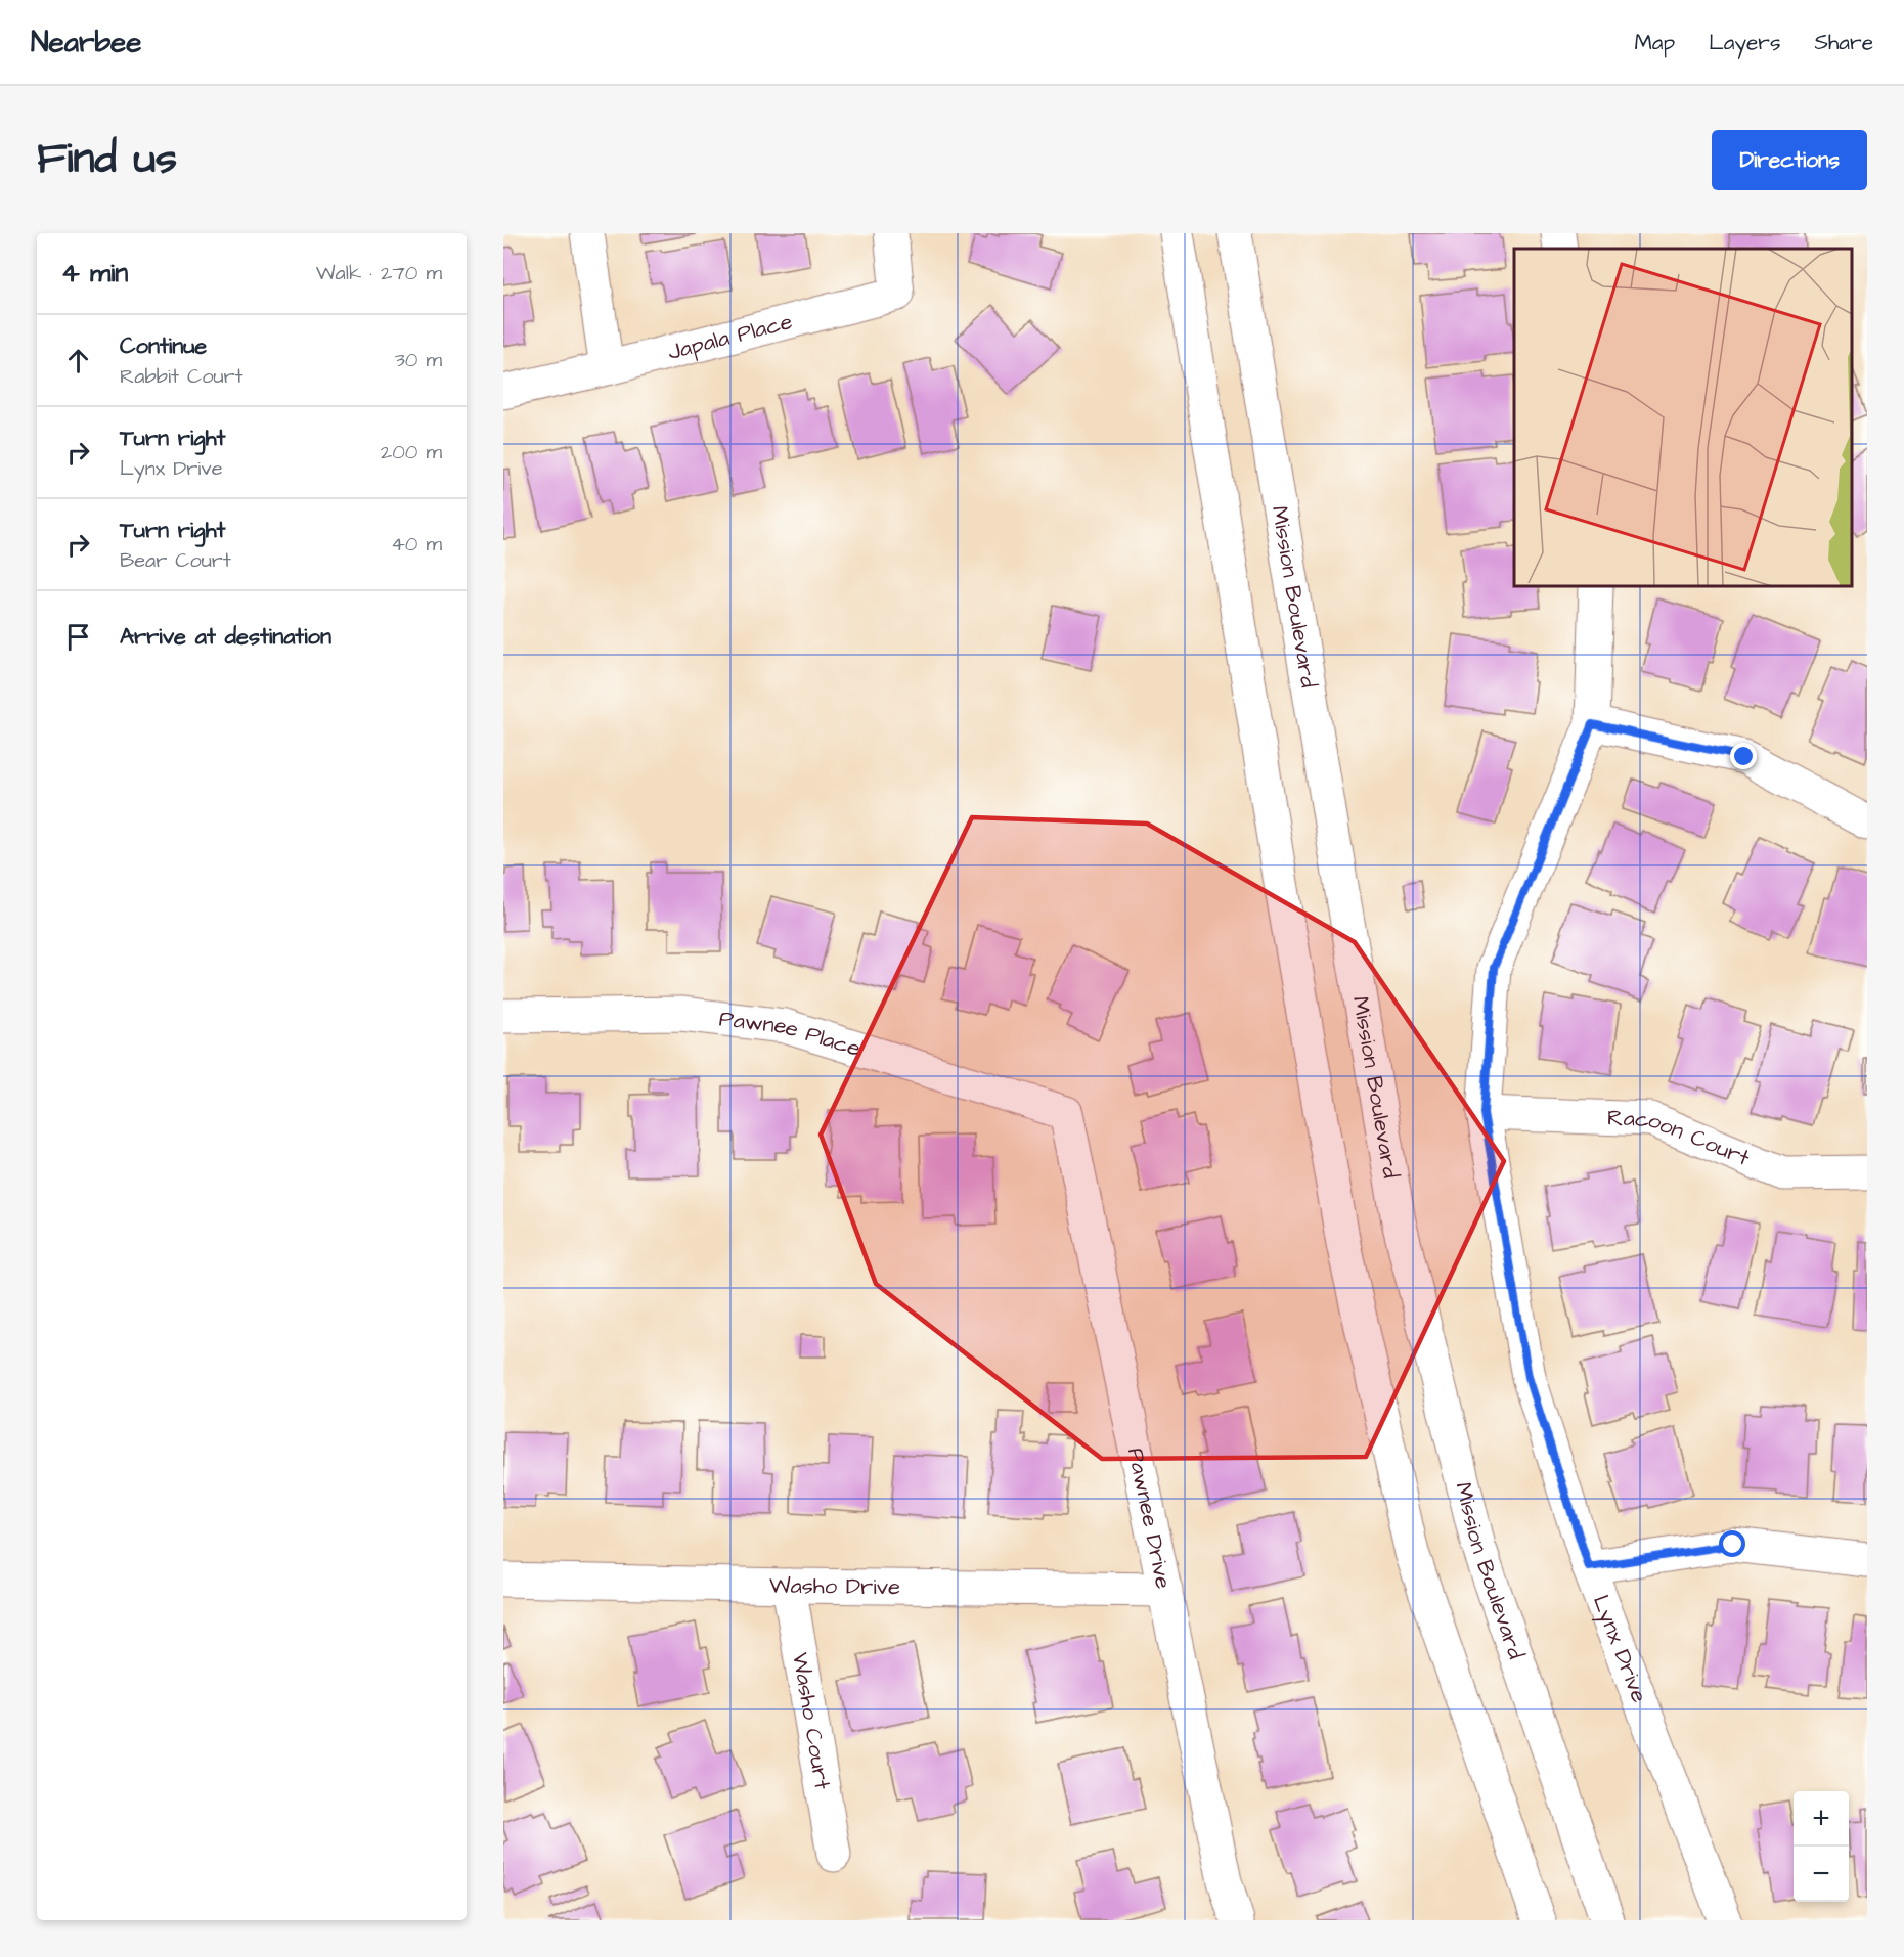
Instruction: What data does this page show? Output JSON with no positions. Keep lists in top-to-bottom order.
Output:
{
  "streets": {
    "street": [
      "Japala Place",
      "Mission Boulevard",
      "Pawnee Place",
      "Racoon Court",
      "Pawnee Drive",
      "Washo Drive",
      "Lynx Drive",
      "Washo Court"
    ]
  },
  "crossings": [
    ["Pawnee Place", "Pawnee Drive"],
    ["Racoon Court", "Lynx Drive"],
    ["Pawnee Drive", "Washo Drive"],
    ["Washo Drive", "Washo Court"]
  ],
  "page": {
    "header": "Nearbee",
    "nav": ["Map", "Layers", "Share"],
    "title": "Find us",
    "buttons": "Directions",
    "heading": ["4 min", "Walk · 270 m"],
    "list": [
      ["Continue", "Rabbit Court", "30 m"],
      ["Turn right", "Lynx Drive", "200 m"],
      ["Turn right", "Bear Court", "40 m"],
      "Arrive at destination"
    ],
    "map_buttons": ["+", "−"]
  }
}
